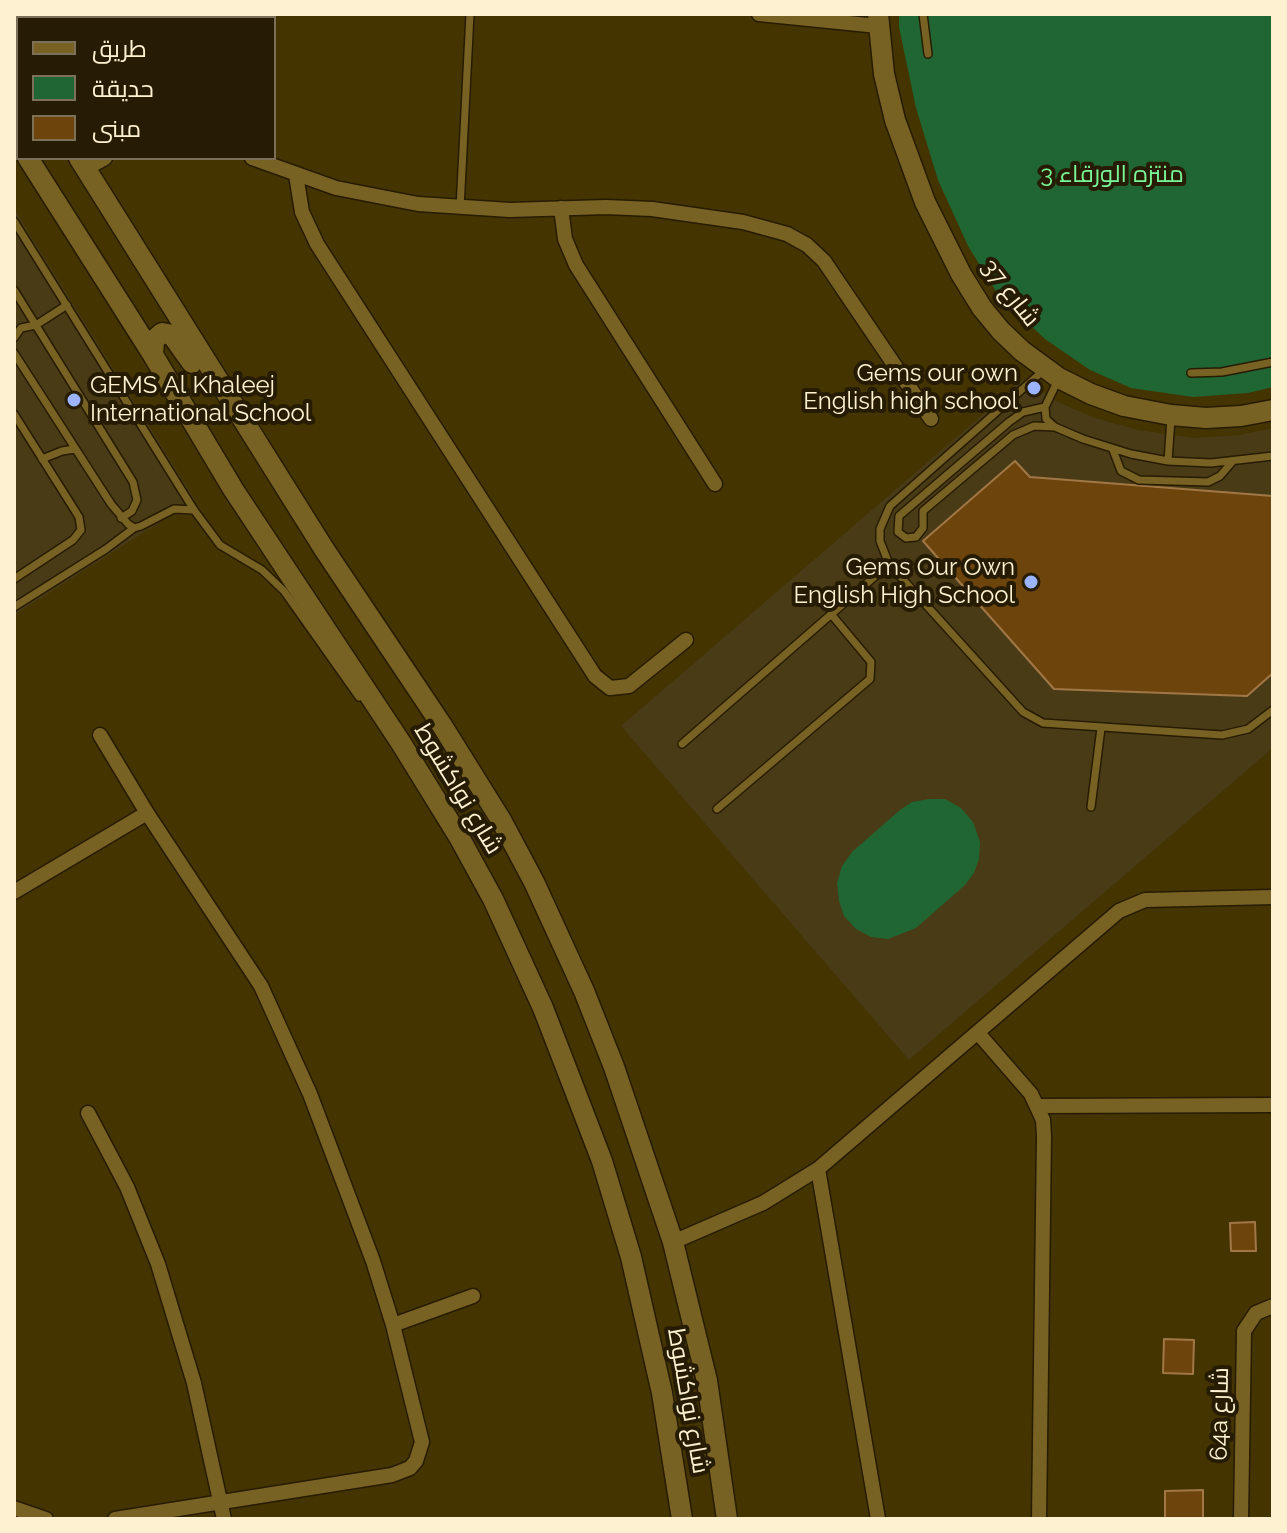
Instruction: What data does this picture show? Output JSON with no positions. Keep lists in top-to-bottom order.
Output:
{
  "streets": {
    "street": ["شارع 37", "شارع نواكشوط", "64a شارع"]
  },
  "parks": ["منتزه الورقاء 3"],
  "places": ["Gems our own English high school", "GEMS Al Khaleej International School", "Gems Our Own English High School"],
  "legend": ["طريق", "حديقة", "مبنى"]
}
